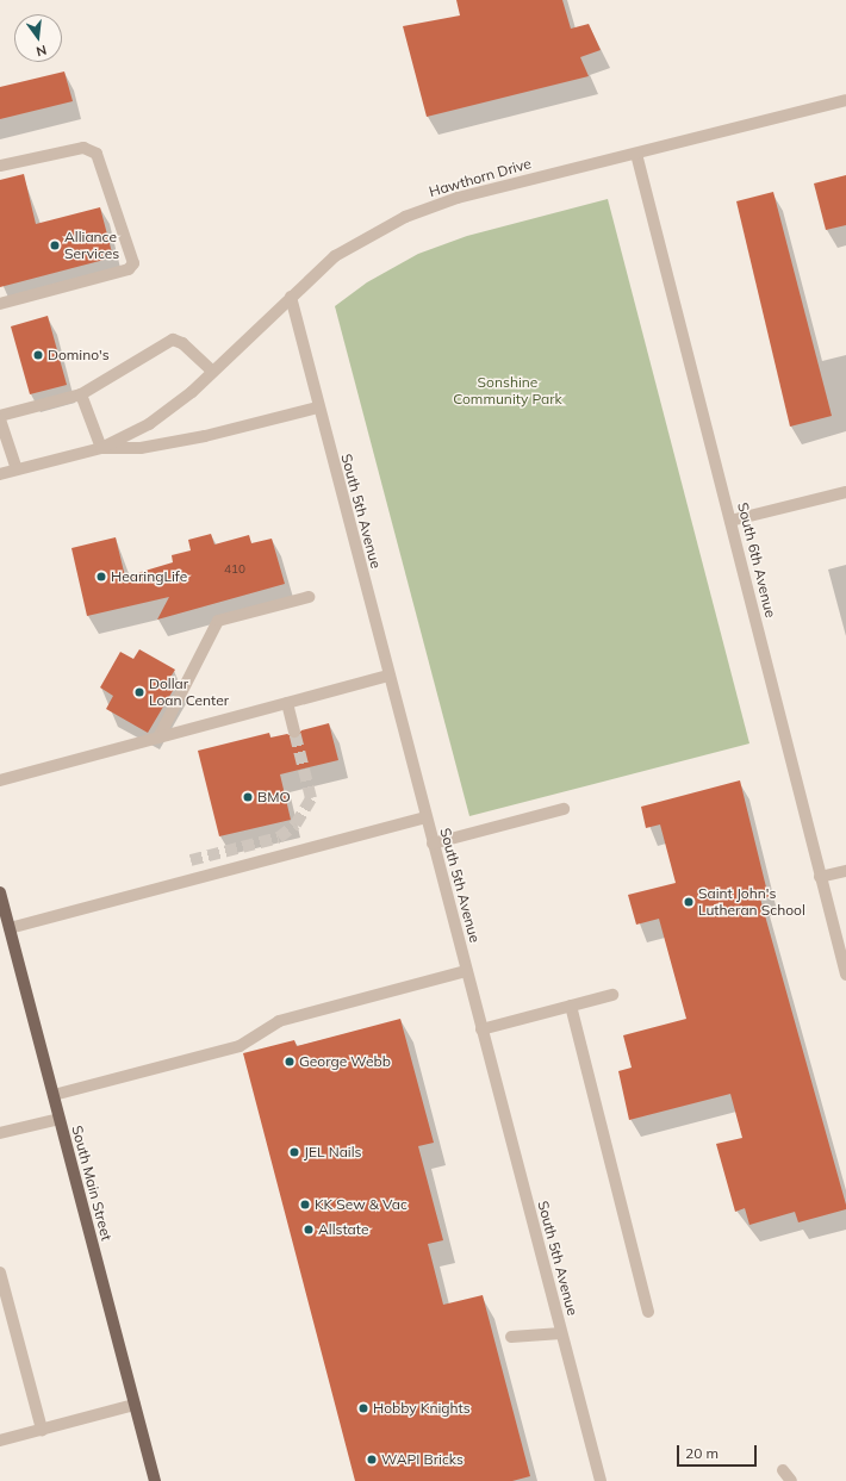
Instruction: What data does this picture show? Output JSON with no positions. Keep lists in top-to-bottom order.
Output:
{
  "streets": {
    "main road": ["South Main Street"],
    "street": ["Hawthorn Drive", "South 5th Avenue", "South 6th Avenue"]
  },
  "crossings": [
    ["Hawthorn Drive", "South 5th Avenue"],
    ["Hawthorn Drive", "South 6th Avenue"]
  ],
  "parks": ["Sonshine Community Park"],
  "places": [
    "Alliance Services",
    "Domino's",
    "HearingLife",
    "Dollar Loan Center",
    "BMO",
    "Saint John's Lutheran School",
    "George Webb",
    "JEL Nails",
    "KK Sew & Vac",
    "Allstate",
    "Hobby Knights",
    "WAPI Bricks"
  ],
  "house_numbers": ["410"],
  "scale_bar": "20 m",
  "north": "bottom"
}
